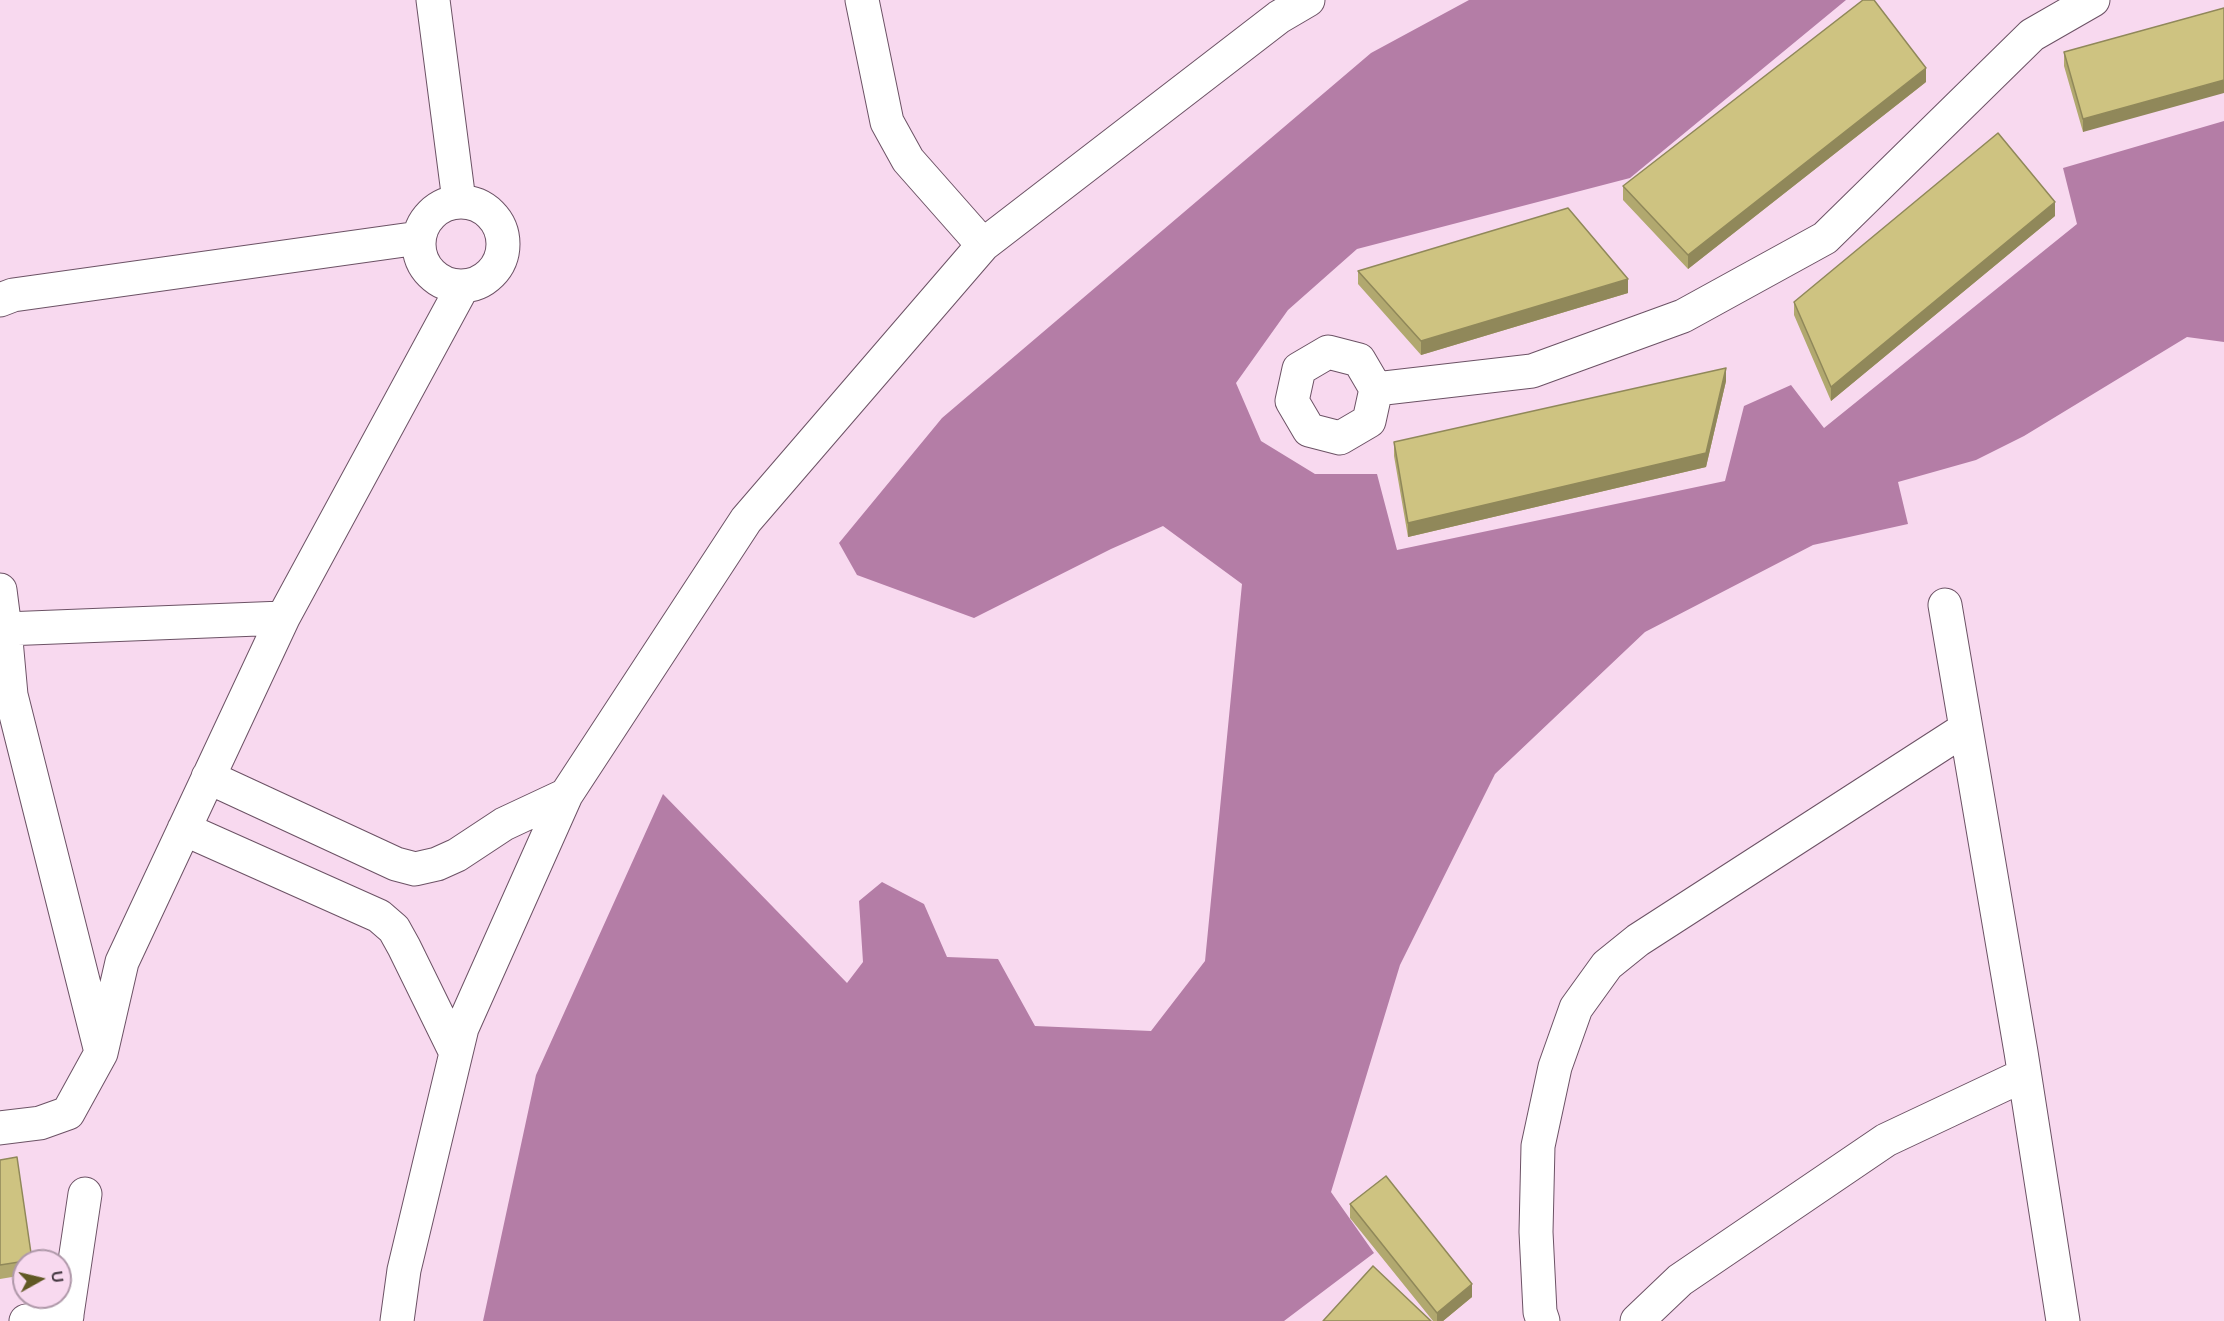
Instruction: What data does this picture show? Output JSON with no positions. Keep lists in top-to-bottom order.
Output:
{
  "north": "right"
}
